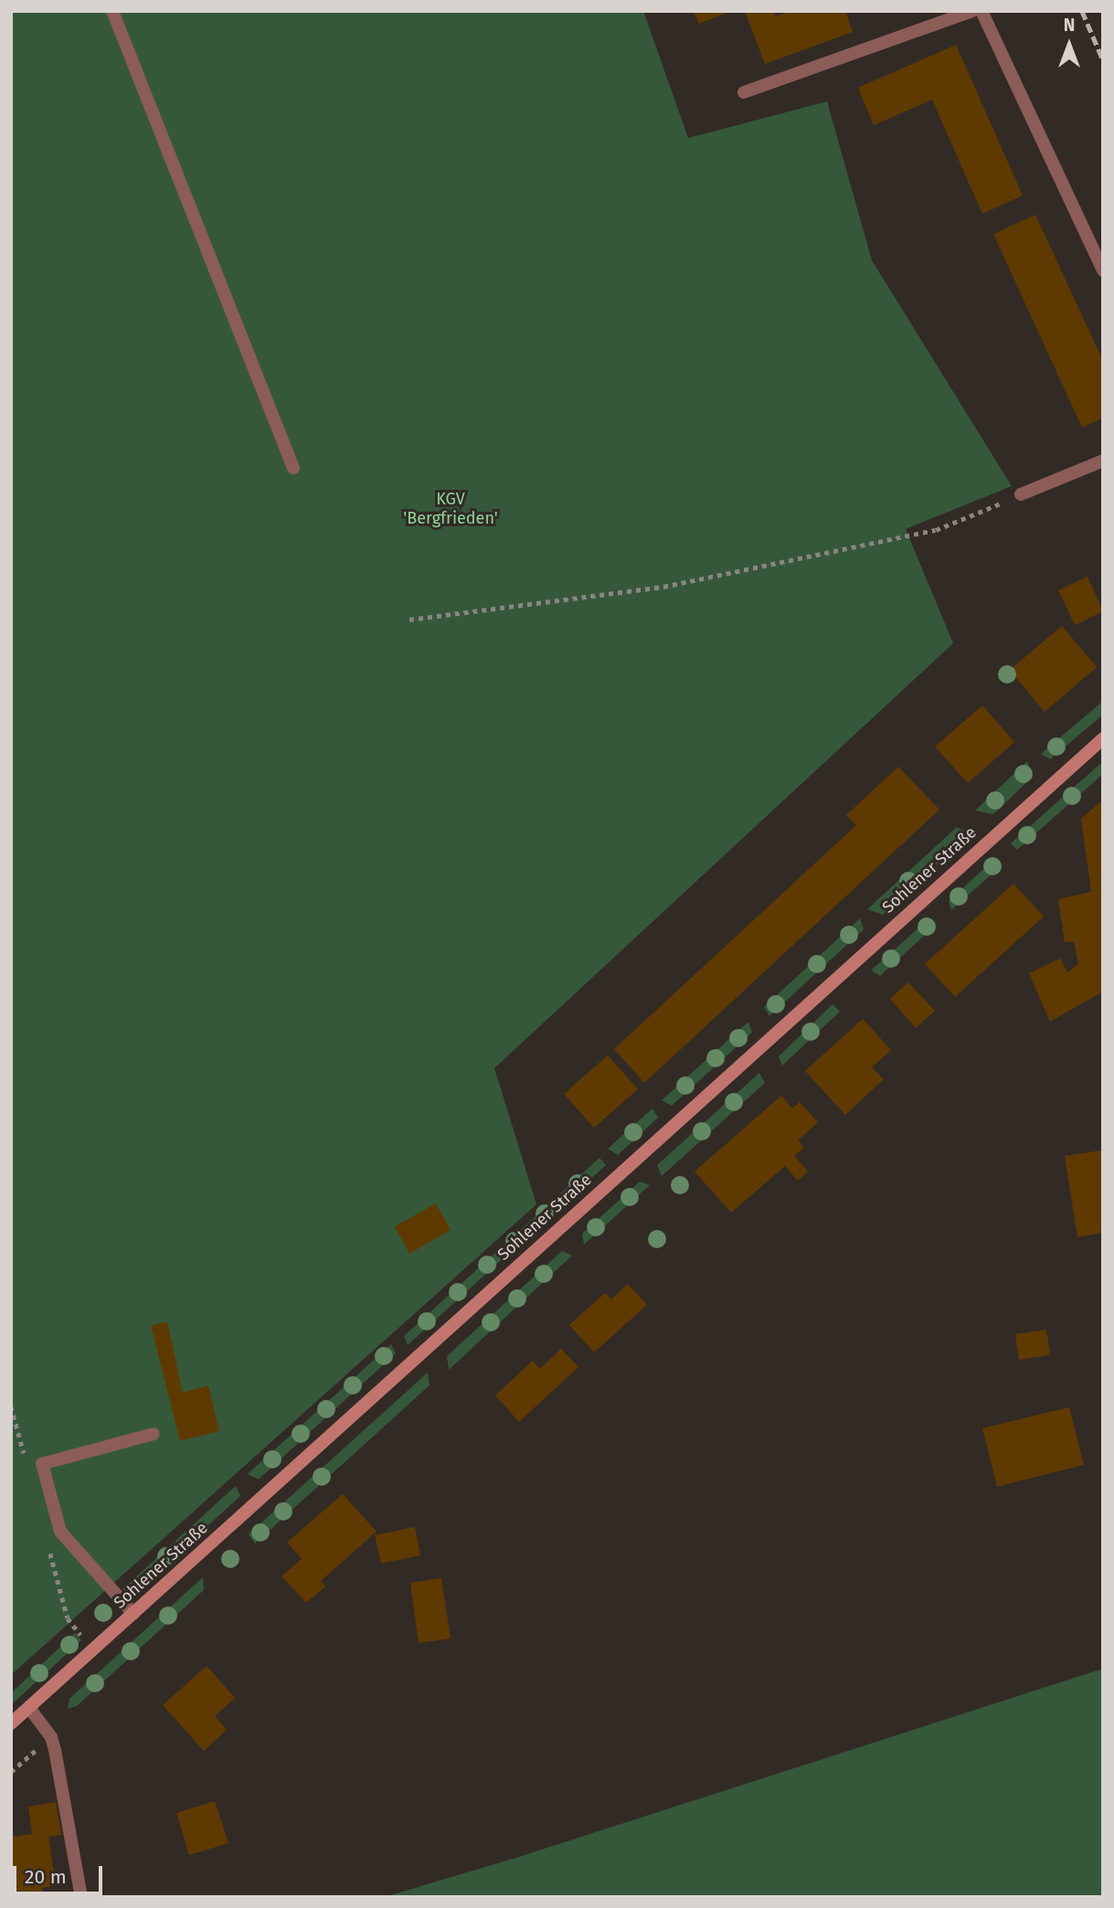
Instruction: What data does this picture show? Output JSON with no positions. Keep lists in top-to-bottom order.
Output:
{
  "streets": {
    "street": ["Sohlener Straße"]
  },
  "parks": ["KGV 'Bergfrieden'"],
  "scale_bar": "20 m",
  "north": "top"
}
